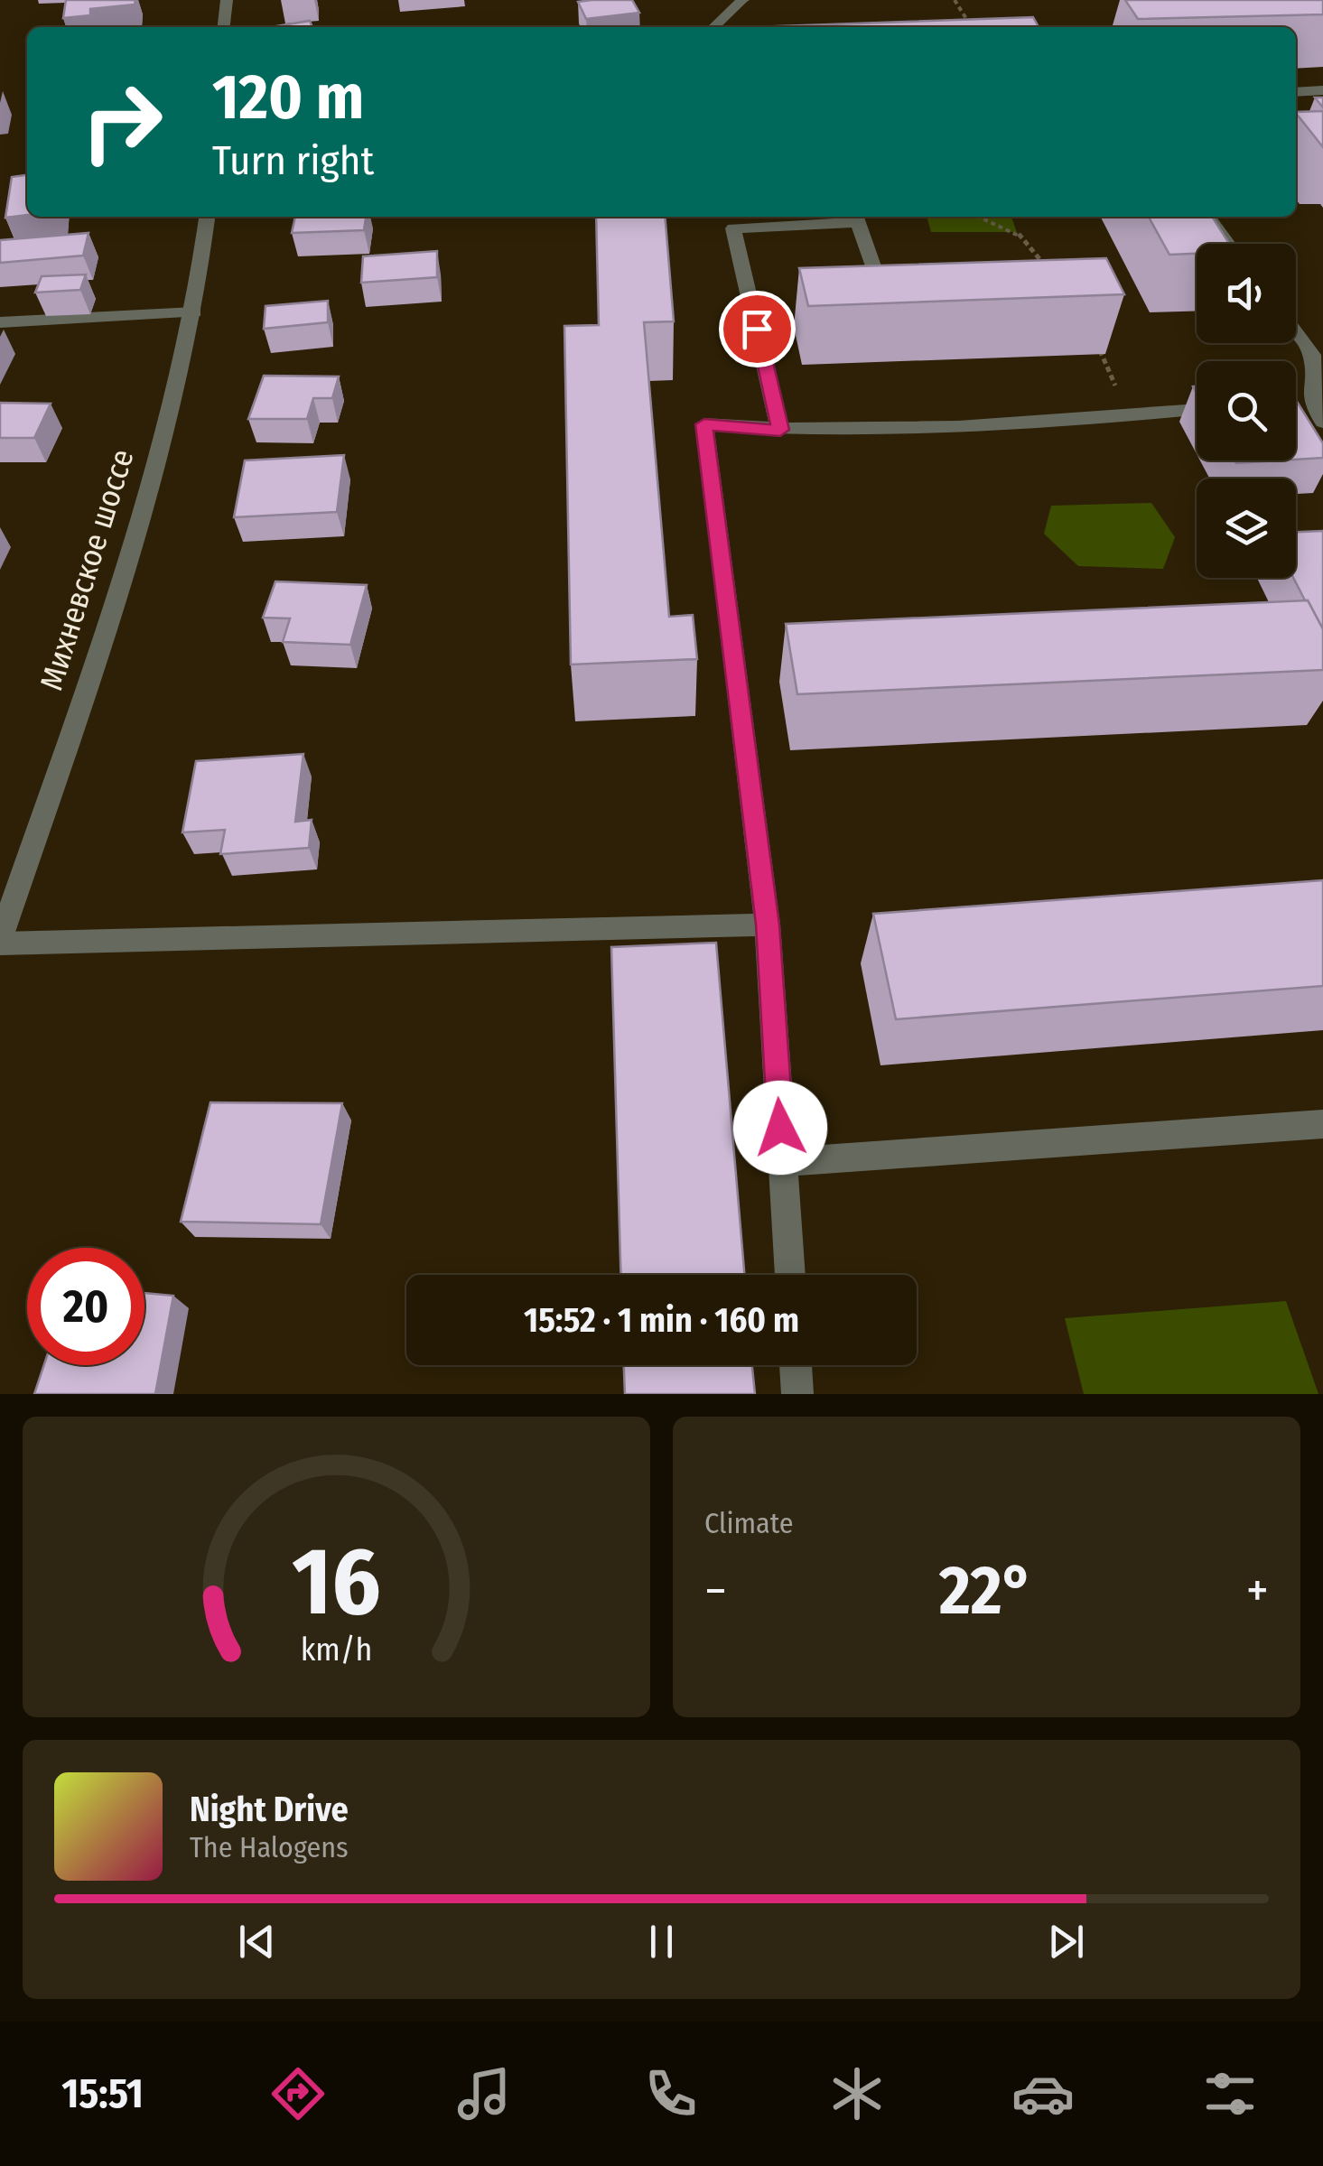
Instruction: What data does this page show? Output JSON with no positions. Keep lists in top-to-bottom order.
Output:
{
  "streets": {
    "street": ["Михневское шоссе"]
  },
  "page": {
    "turn": ["120 m", "Turn right"],
    "limit": "20",
    "trip": "15:52 · 1 min · 160 m",
    "tile": "Climate",
    "heat": ["−", "22°", "+"],
    "song": ["Night Drive", "The Halogens"],
    "tabs": "15:51",
    "gauge": ["16", "km/h"]
  }
}
